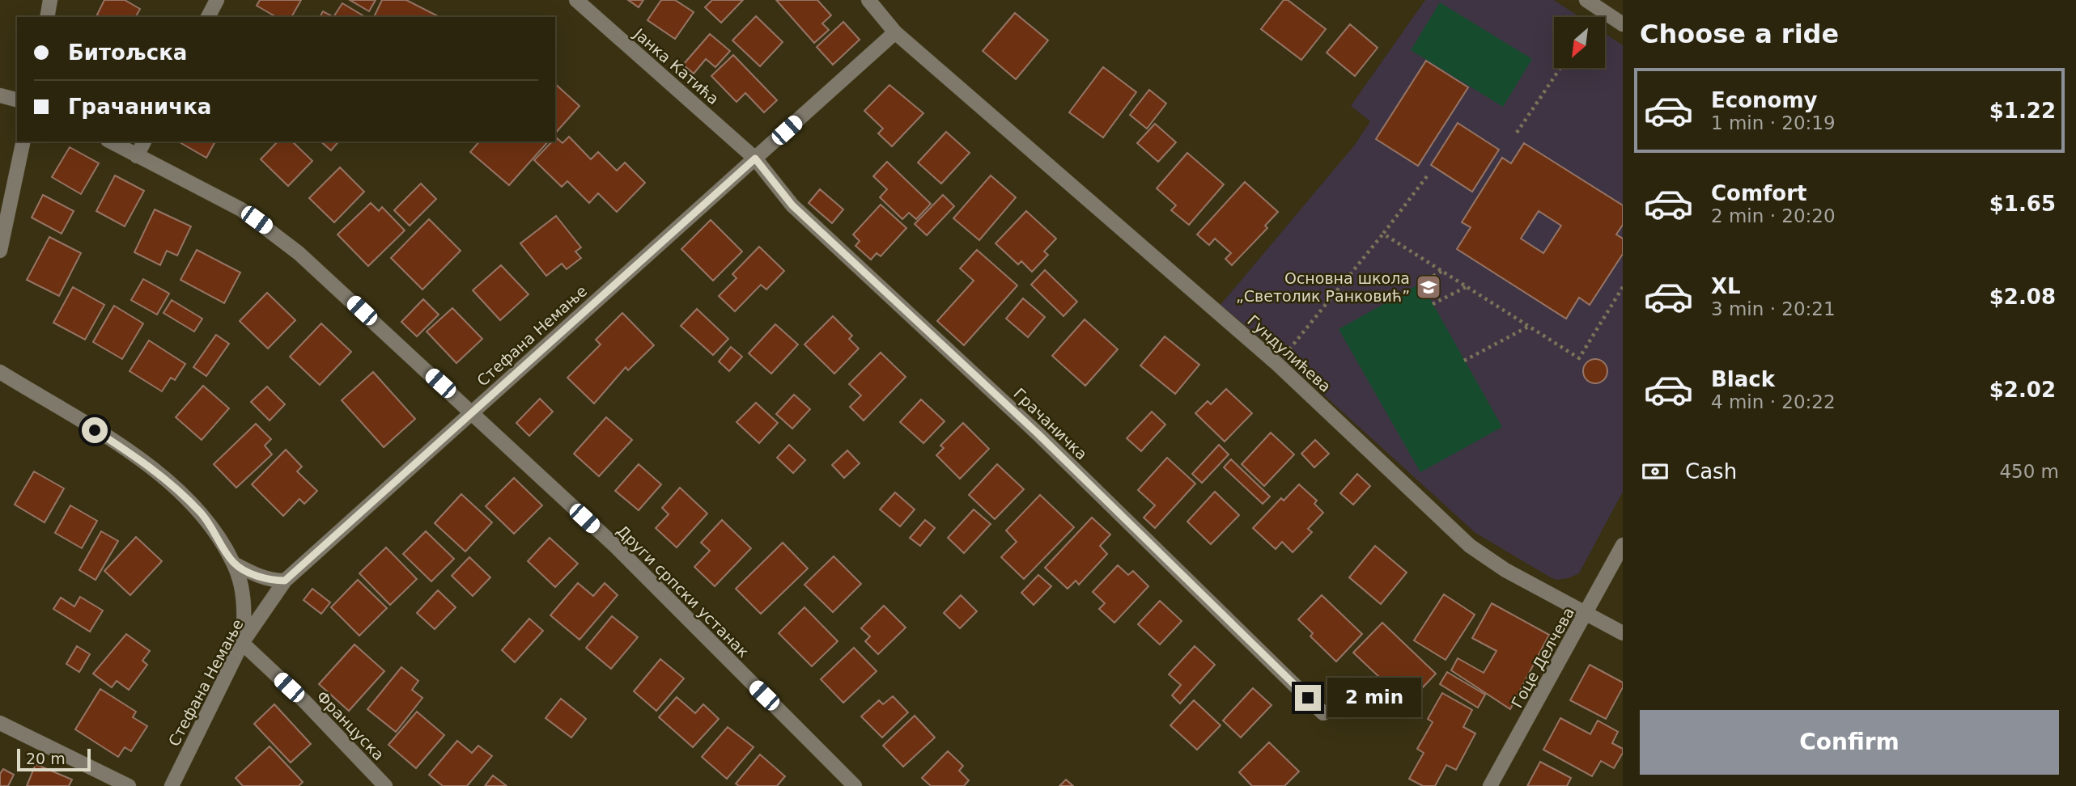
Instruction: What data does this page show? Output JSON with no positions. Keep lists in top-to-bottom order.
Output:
{
  "streets": {
    "street": [
      "Јанка Катића",
      "Стефана Немање",
      "Гундулићева",
      "Грачаничка",
      "Други српски устанак",
      "Гоце Делчева",
      "Француска"
    ]
  },
  "crossings": [
    ["Јанка Катића", "Стефана Немање"],
    ["Јанка Катића", "Грачаничка"],
    ["Стефана Немање", "Гундулићева"],
    ["Стефана Немање", "Грачаничка"],
    ["Стефана Немање", "Други српски устанак"],
    ["Стефана Немање", "Француска"],
    ["Гундулићева", "Гоце Делчева"]
  ],
  "places": {
    "school or university": ["Основна школа „Светолик Ранковић”"]
  },
  "scale_bar": "20 m",
  "north": "bottom left",
  "page": {
    "heading": "Choose a ride",
    "banner": ["Битољска", "Грачаничка"],
    "list": [
      {
        "name": "Economy",
        "note": "1 min · 20:19",
        "value": "$1.22"
      },
      {
        "name": "Comfort",
        "note": "2 min · 20:20",
        "value": "$1.65"
      },
      {
        "name": "XL",
        "note": "3 min · 20:21",
        "value": "$2.08"
      },
      {
        "name": "Black",
        "note": "4 min · 20:22",
        "value": "$2.02"
      }
    ],
    "pay": ["Cash", "450 m"],
    "bubble": "2 min",
    "buttons": "Confirm",
    "scale": "20 m"
  }
}
